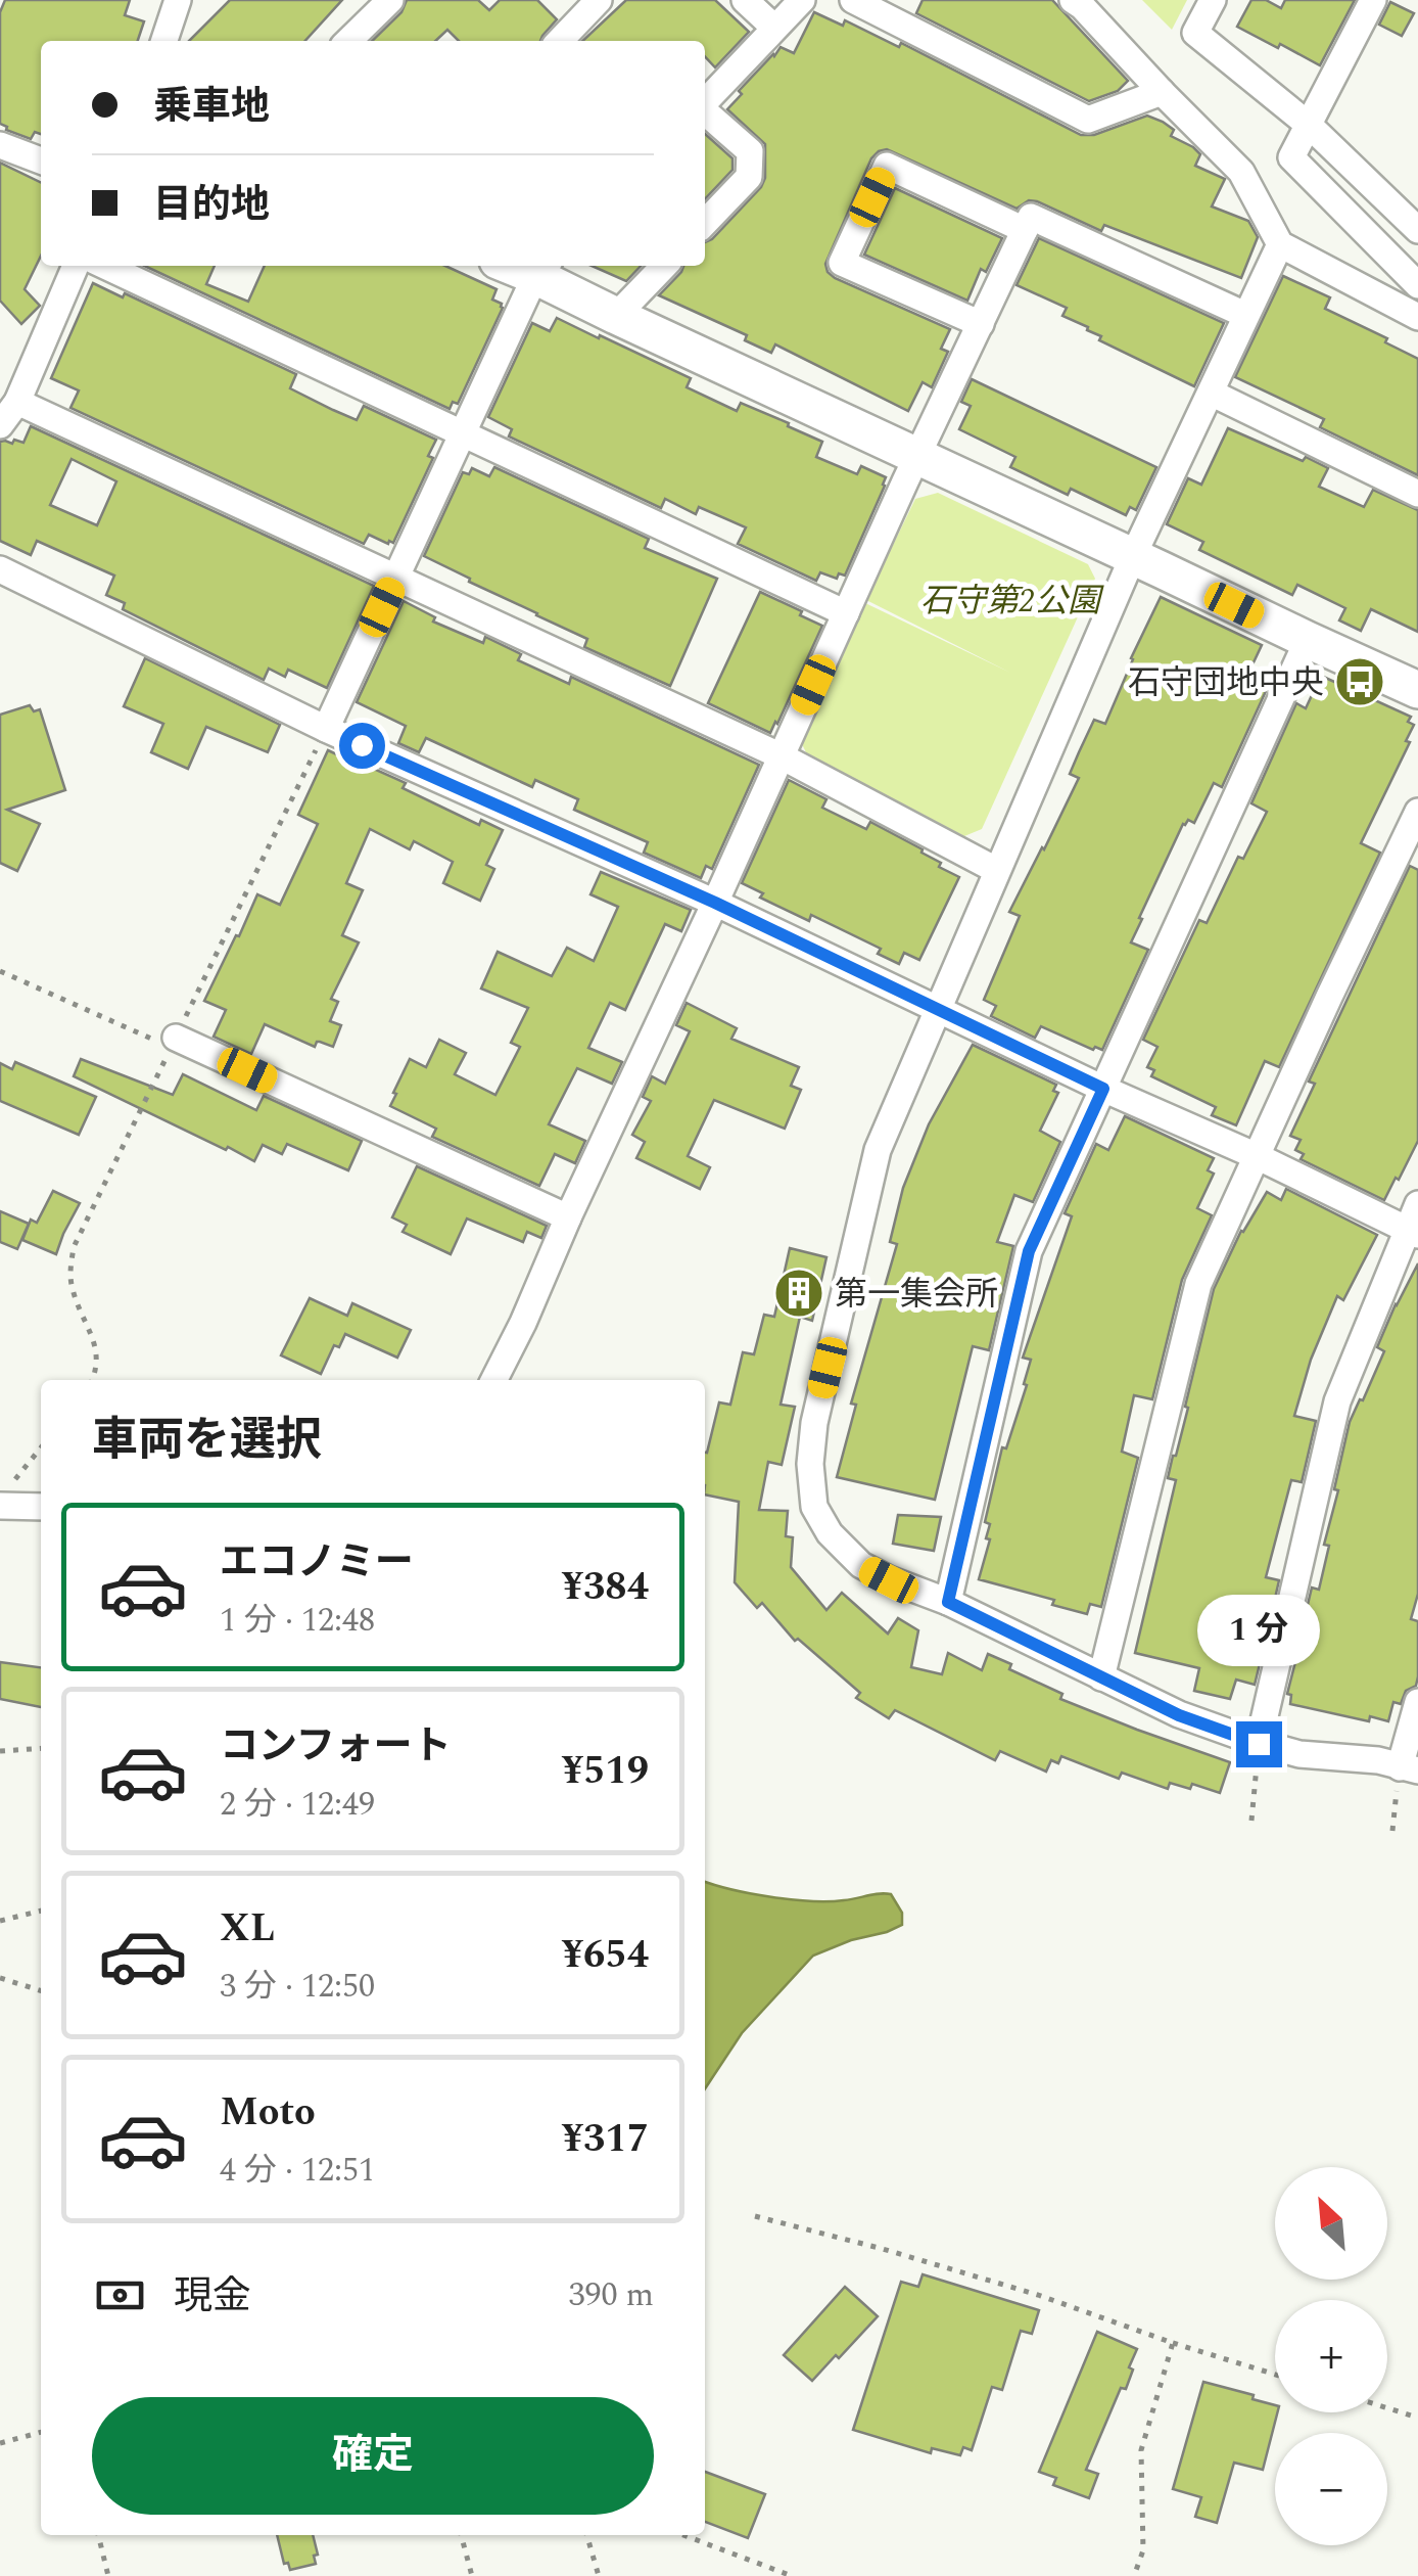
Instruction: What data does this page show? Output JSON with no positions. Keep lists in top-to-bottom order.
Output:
{
  "parks": ["石守第2公園"],
  "places": {
    "bus stop": ["石守団地中央"],
    "building": ["第一集会所"]
  },
  "north": "top left",
  "page": {
    "banner": ["乗車地", "目的地"],
    "heading": "車両を選択",
    "list": [
      {
        "name": "エコノミー",
        "note": "1 分 · 12:48",
        "value": "¥384"
      },
      {
        "name": "コンフォート",
        "note": "2 分 · 12:49",
        "value": "¥519"
      },
      {
        "name": "XL",
        "note": "3 分 · 12:50",
        "value": "¥654"
      },
      {
        "name": "Moto",
        "note": "4 分 · 12:51",
        "value": "¥317"
      }
    ],
    "bubble": "1 分",
    "map_buttons": ["+", "−"],
    "pay": ["現金", "390 m"],
    "buttons": "確定"
  }
}
